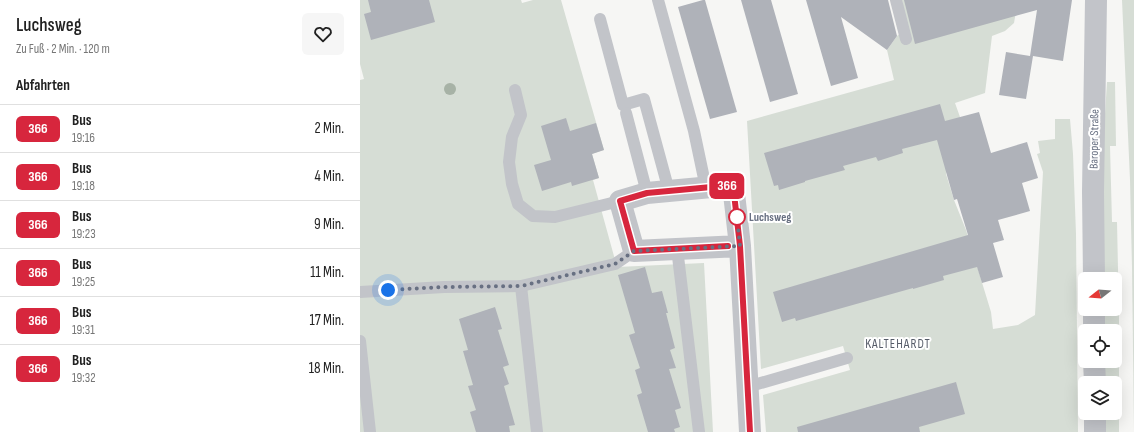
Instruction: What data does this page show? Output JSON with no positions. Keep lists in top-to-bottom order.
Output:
{
  "streets": {
    "street": ["Baroper Straße"]
  },
  "districts": ["KALTEHARDT"],
  "places": ["Luchsweg"],
  "lines": ["bus line 366"],
  "north": "left",
  "page": {
    "heading": [
      ["Luchsweg", "Zu Fuß · 2 Min. · 120 m"],
      "Abfahrten"
    ],
    "on_map": "366",
    "list": [
      {
        "mark": "366",
        "name": "Bus",
        "note": "19:16",
        "value": "2 Min."
      },
      {
        "mark": "366",
        "name": "Bus",
        "note": "19:18",
        "value": "4 Min."
      },
      {
        "mark": "366",
        "name": "Bus",
        "note": "19:23",
        "value": "9 Min."
      },
      {
        "mark": "366",
        "name": "Bus",
        "note": "19:25",
        "value": "11 Min."
      },
      {
        "mark": "366",
        "name": "Bus",
        "note": "19:31",
        "value": "17 Min."
      },
      {
        "mark": "366",
        "name": "Bus",
        "note": "19:32",
        "value": "18 Min."
      }
    ]
  }
}
